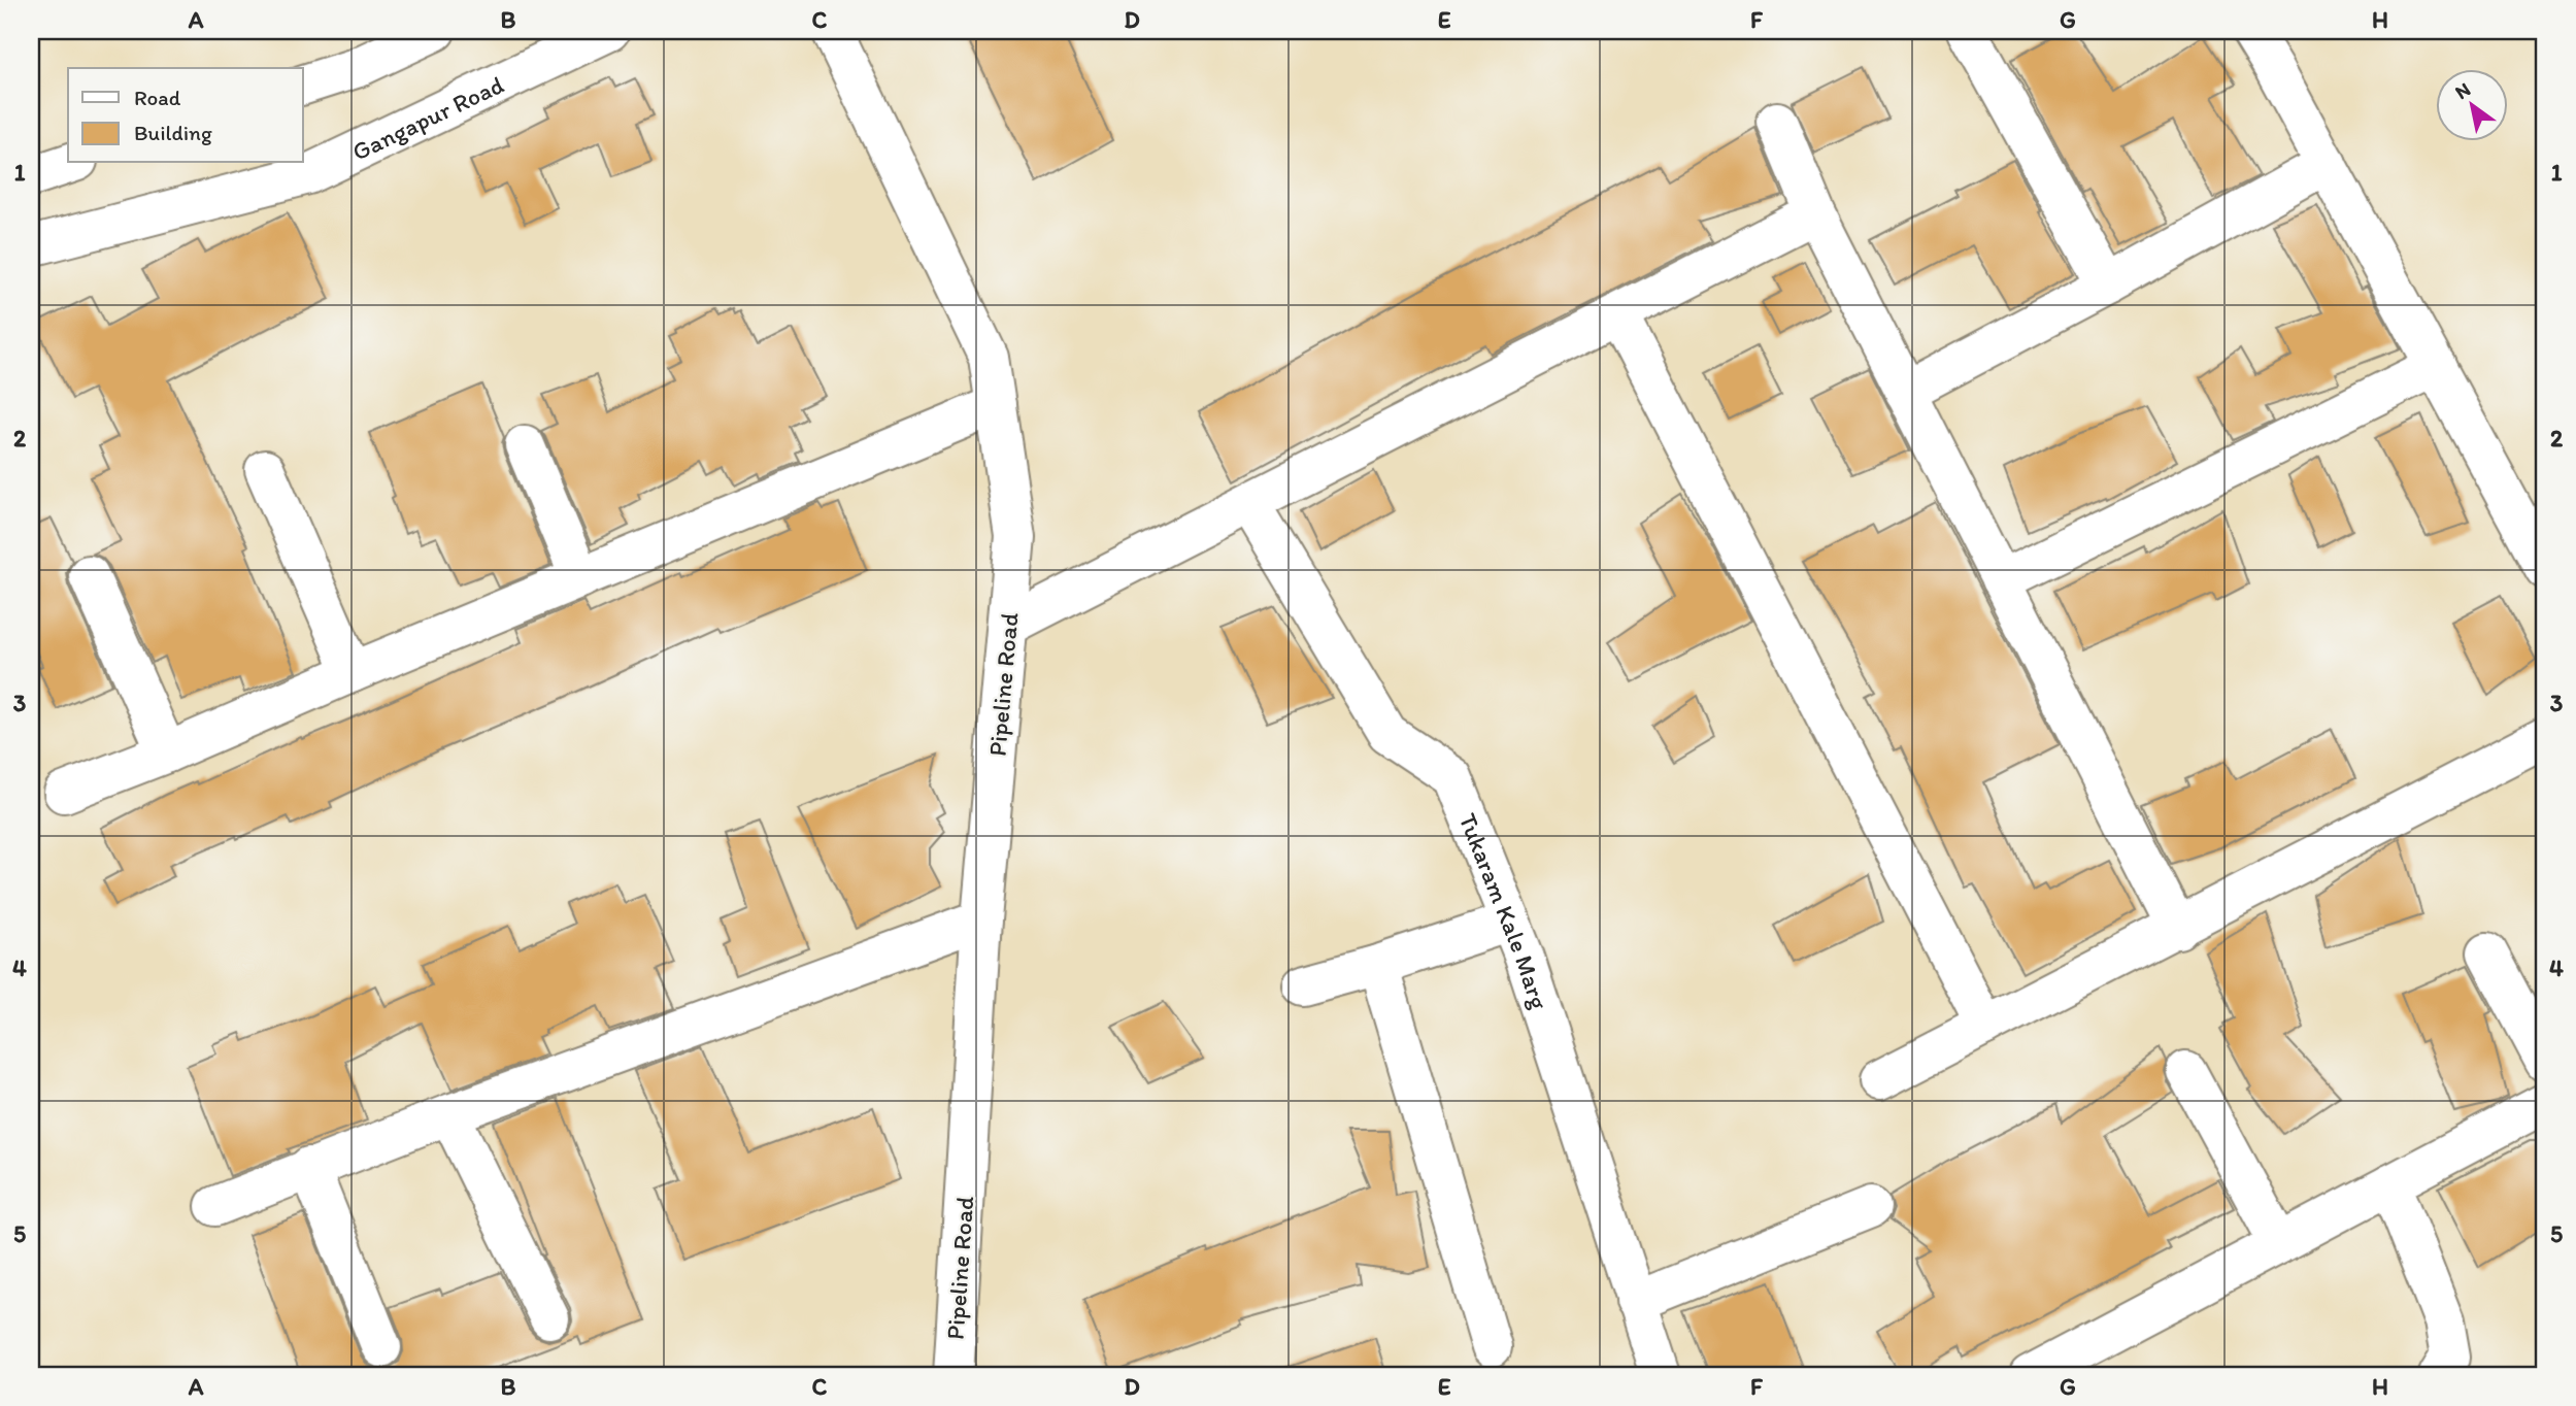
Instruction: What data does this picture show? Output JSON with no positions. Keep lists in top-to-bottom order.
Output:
{
  "streets": {
    "street": ["Gangapur Road", "Pipeline Road", "Tukaram Kale Marg"]
  },
  "legend": ["Road", "Building"],
  "north": "top left",
  "grid": {
    "columns": [
      "A",
      "B",
      "C",
      "D",
      "E",
      "F",
      "G",
      "H"
    ],
    "rows": [
      "1",
      "2",
      "3",
      "4",
      "5"
    ]
  }
}
